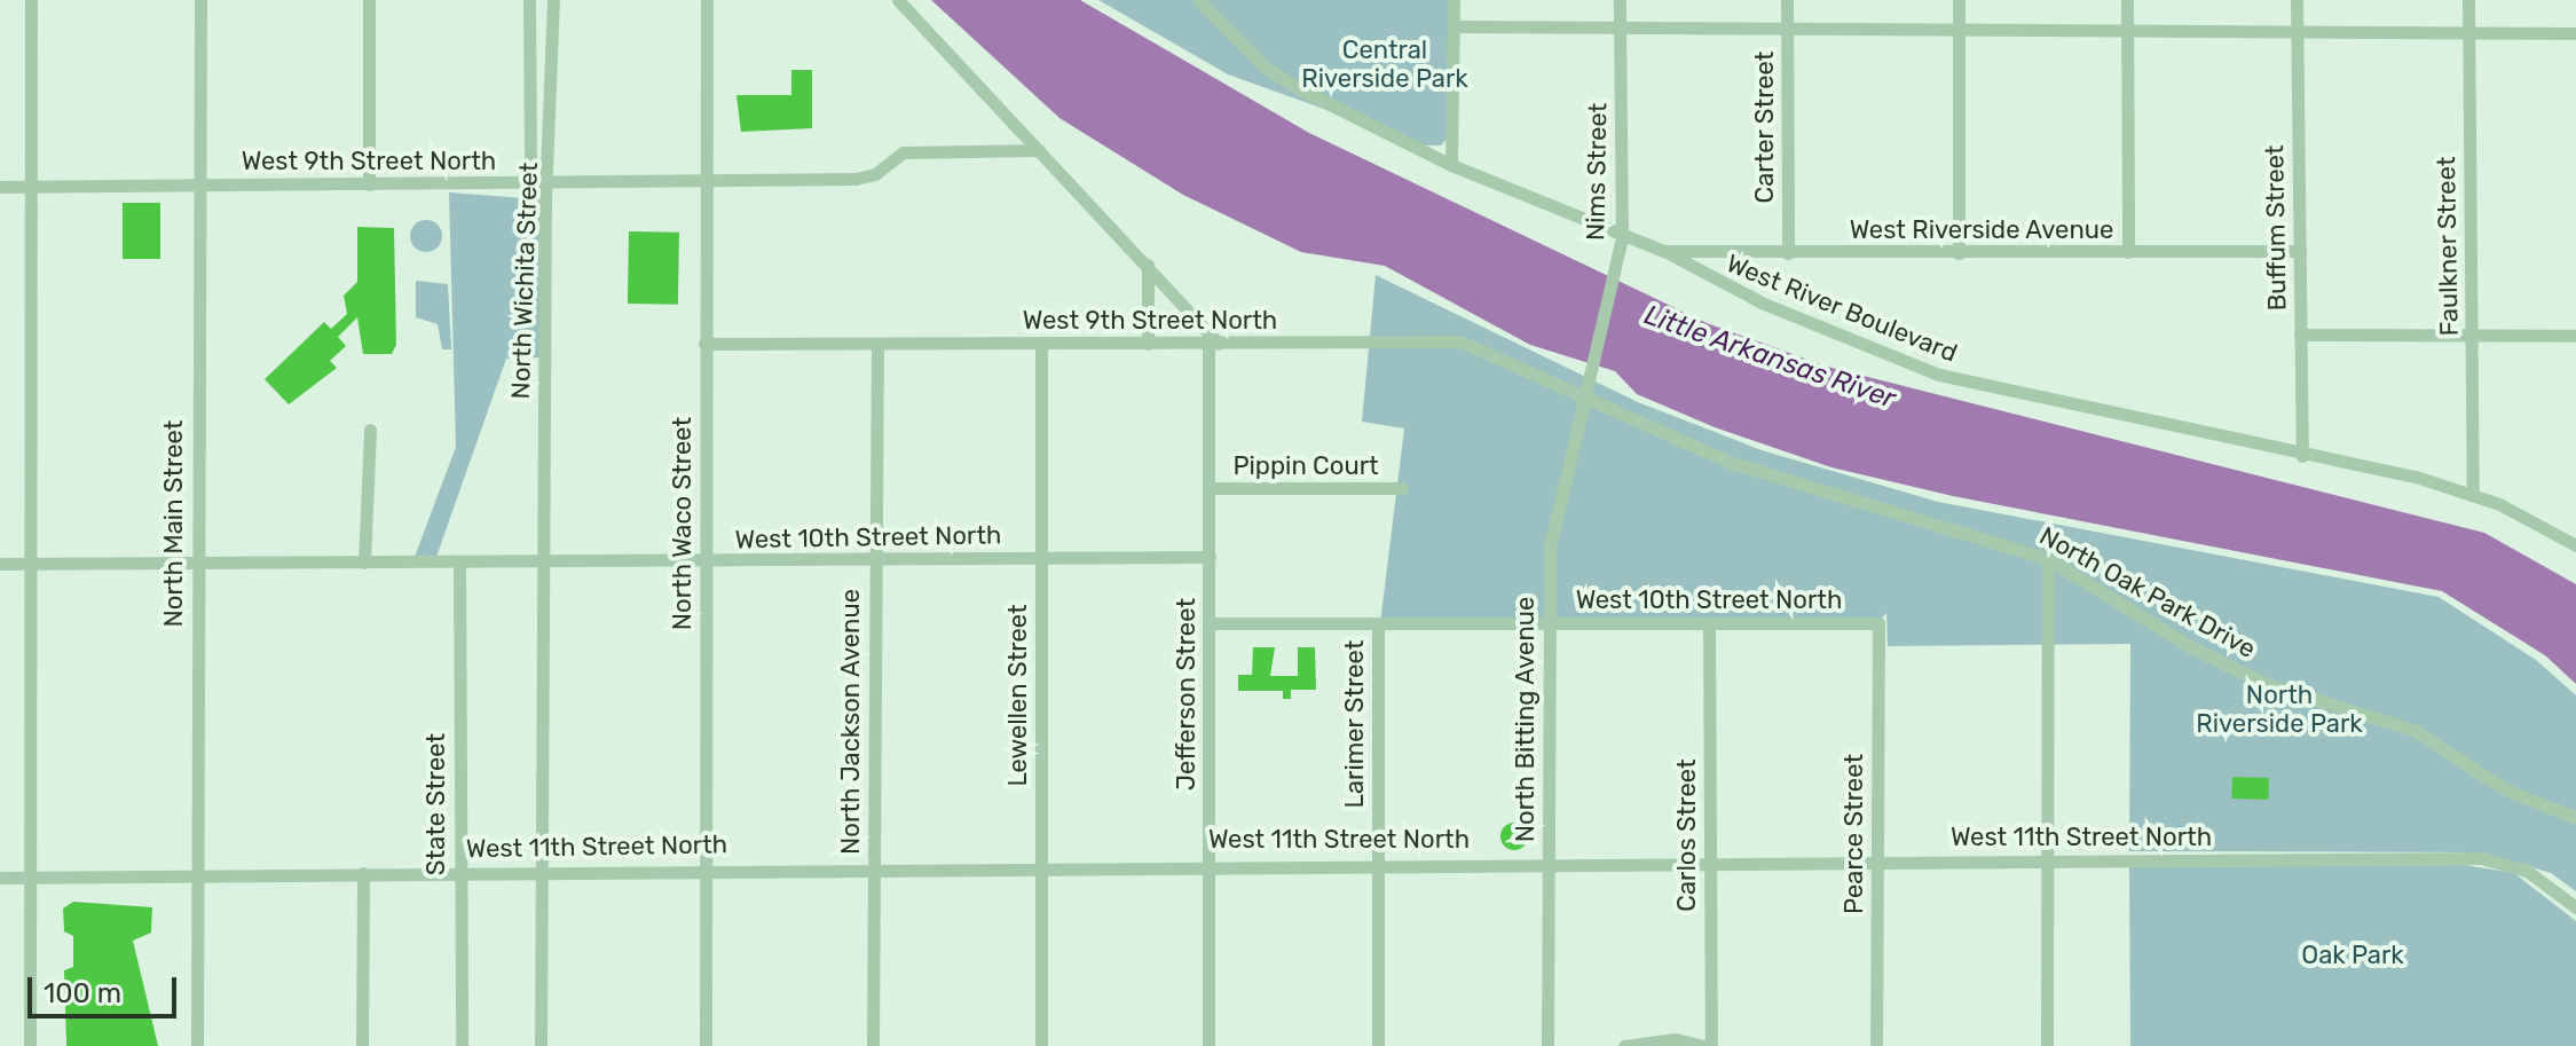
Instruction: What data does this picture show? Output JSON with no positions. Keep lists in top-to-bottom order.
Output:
{
  "streets": {
    "street": [
      "Carter Street",
      "West 9th Street North",
      "Nims Street",
      "Buffum Street",
      "West Riverside Avenue",
      "Faulkner Street",
      "North Wichita Street",
      "West River Boulevard",
      "Pippin Court",
      "North Main Street",
      "North Waco Street",
      "West 10th Street North",
      "North Oak Park Drive",
      "Jefferson Street",
      "Lewellen Street",
      "North Bitting Avenue",
      "North Jackson Avenue",
      "Larimer Street",
      "State Street",
      "Pearce Street",
      "Carlos Street",
      "West 11th Street North"
    ]
  },
  "crossings": [
    ["Carter Street", "West Riverside Avenue"],
    ["West 9th Street North", "Nims Street"],
    ["West 9th Street North", "North Wichita Street"],
    ["West 9th Street North", "North Main Street"],
    ["West 9th Street North", "North Waco Street"],
    ["West 9th Street North", "North Oak Park Drive"],
    ["West 9th Street North", "Jefferson Street"],
    ["West 9th Street North", "Lewellen Street"],
    ["West 9th Street North", "North Bitting Avenue"],
    ["West 9th Street North", "North Jackson Avenue"],
    ["Nims Street", "West River Boulevard"],
    ["Nims Street", "North Oak Park Drive"],
    ["Nims Street", "North Bitting Avenue"],
    ["Buffum Street", "West Riverside Avenue"],
    ["Buffum Street", "West River Boulevard"],
    ["West Riverside Avenue", "West River Boulevard"],
    ["Faulkner Street", "West River Boulevard"],
    ["North Wichita Street", "West 10th Street North"],
    ["North Wichita Street", "West 11th Street North"],
    ["Pippin Court", "Jefferson Street"],
    ["North Main Street", "West 10th Street North"],
    ["North Main Street", "West 11th Street North"],
    ["North Waco Street", "West 10th Street North"],
    ["North Waco Street", "West 11th Street North"],
    ["West 10th Street North", "Jefferson Street"],
    ["West 10th Street North", "Lewellen Street"],
    ["West 10th Street North", "North Bitting Avenue"],
    ["West 10th Street North", "North Jackson Avenue"],
    ["West 10th Street North", "Larimer Street"],
    ["West 10th Street North", "State Street"],
    ["West 10th Street North", "Pearce Street"],
    ["West 10th Street North", "Carlos Street"],
    ["North Oak Park Drive", "North Bitting Avenue"],
    ["Jefferson Street", "West 11th Street North"],
    ["Lewellen Street", "West 11th Street North"],
    ["North Bitting Avenue", "West 11th Street North"],
    ["North Jackson Avenue", "West 11th Street North"],
    ["Larimer Street", "West 11th Street North"],
    ["State Street", "West 11th Street North"],
    ["Pearce Street", "West 11th Street North"],
    ["Carlos Street", "West 11th Street North"]
  ],
  "water": ["Little Arkansas River"],
  "parks": ["Central Riverside Park", "North Riverside Park", "Oak Park"],
  "scale_bar": "100 m"
}
